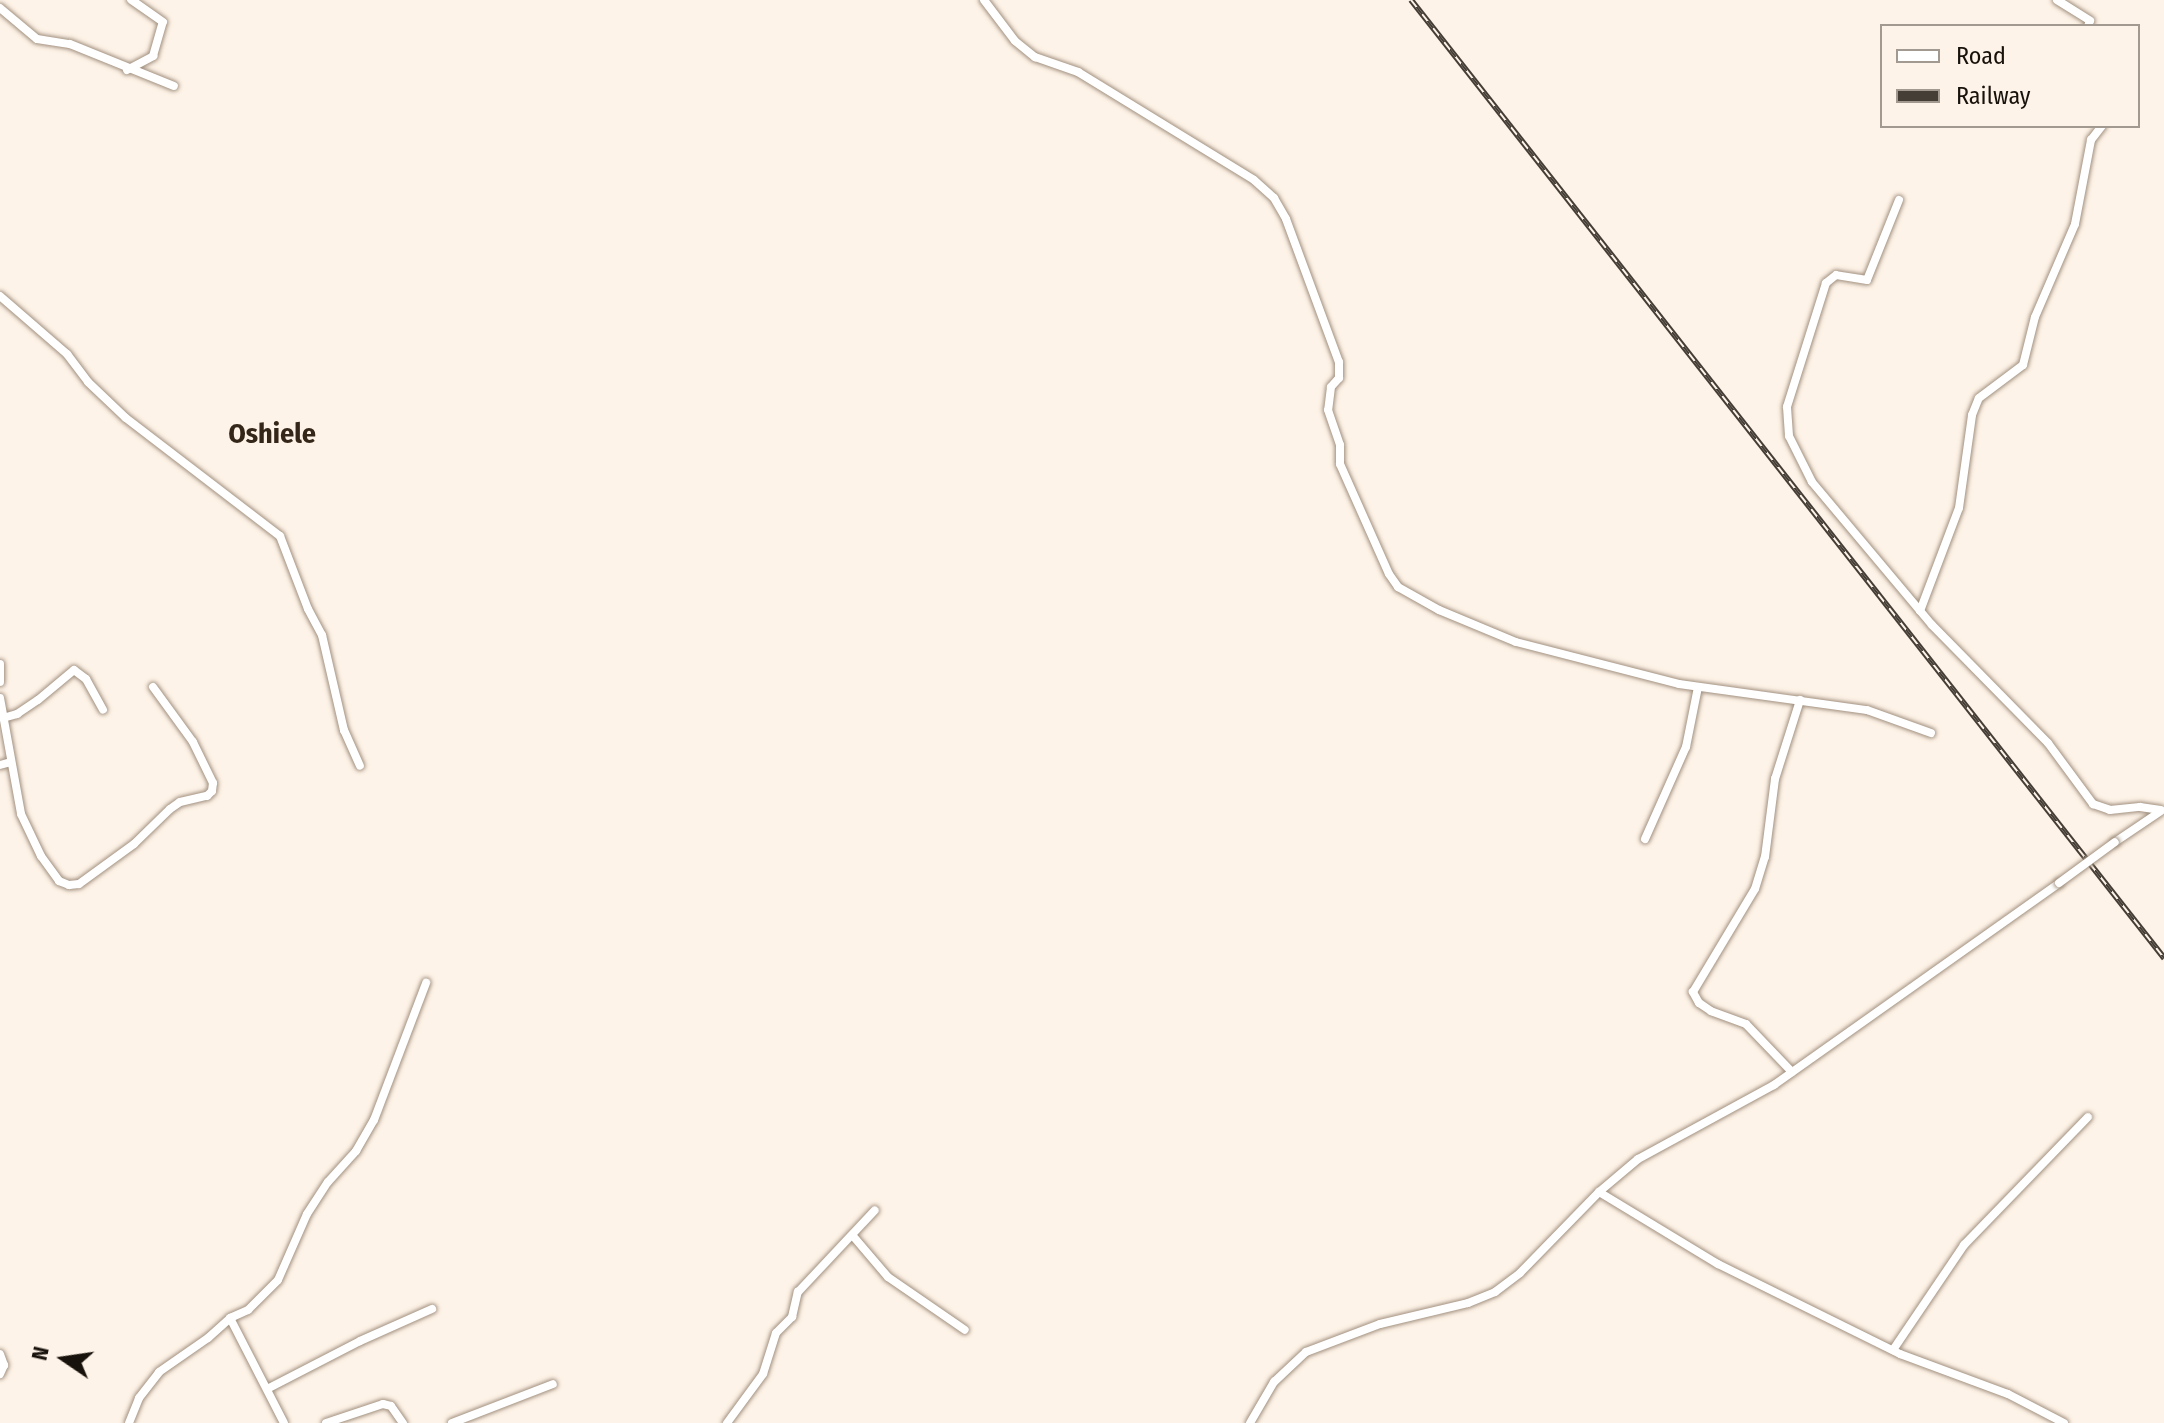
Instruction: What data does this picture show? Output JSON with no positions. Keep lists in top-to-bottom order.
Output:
{
  "districts": ["Oshiele"],
  "legend": ["Road", "Railway"],
  "north": "left"
}
